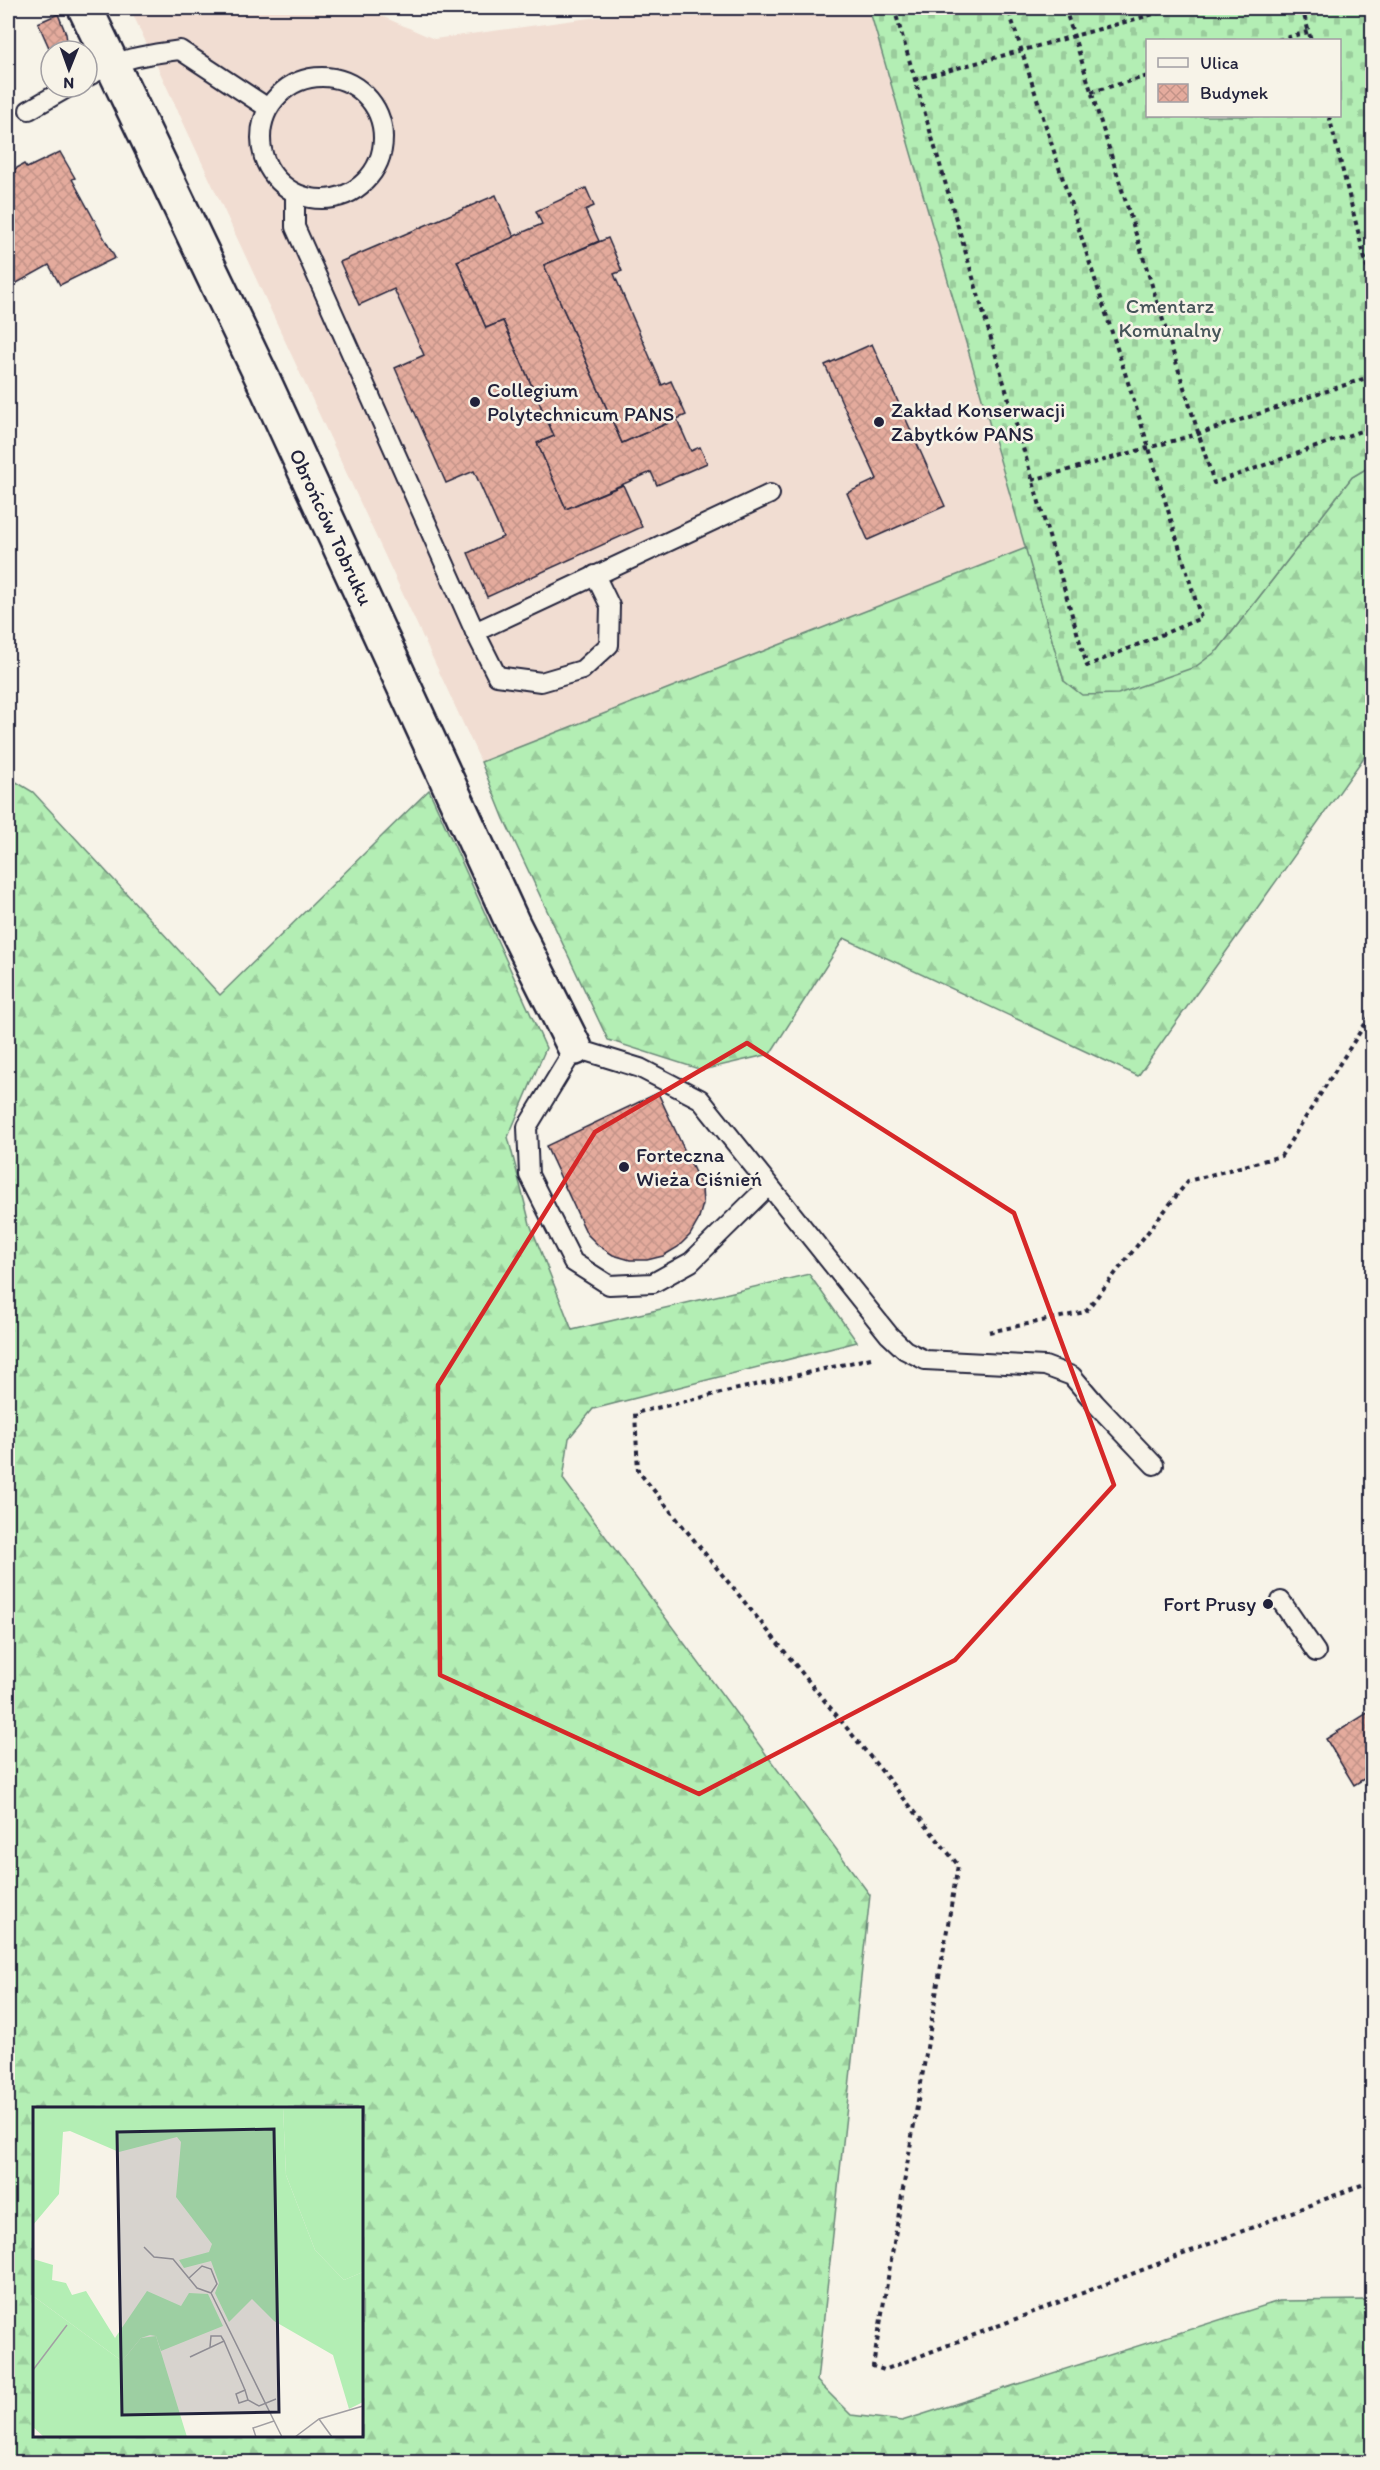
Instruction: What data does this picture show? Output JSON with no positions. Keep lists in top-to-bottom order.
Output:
{
  "streets": {
    "street": ["Obrońców Tobruku"]
  },
  "parks": ["Cmentarz Komunalny"],
  "places": [
    "Collegium Polytechnicum PANS",
    "Zakład Konserwacji Zabytków PANS",
    "Forteczna Wieża Ciśnień",
    "Fort Prusy"
  ],
  "legend": ["Ulica", "Budynek"],
  "north": "bottom"
}
